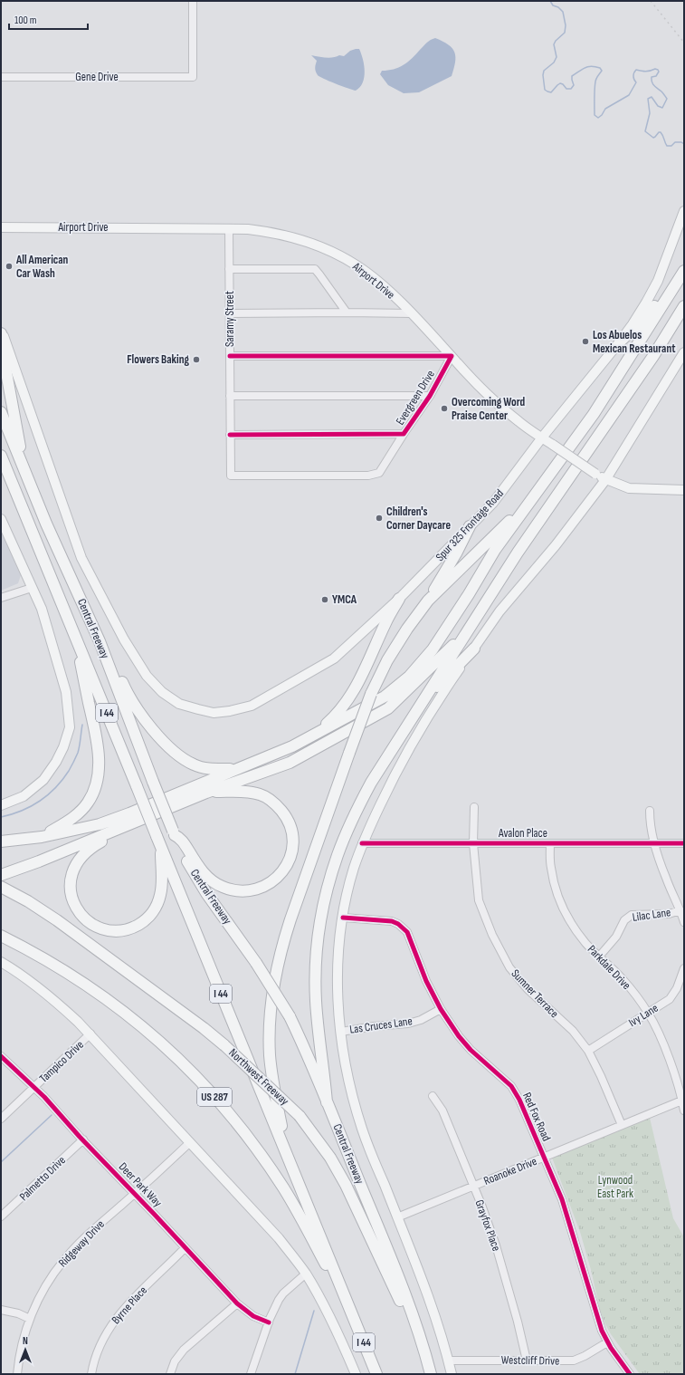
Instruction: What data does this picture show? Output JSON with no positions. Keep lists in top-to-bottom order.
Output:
{
  "streets": {
    "highway": [
      "Central Freeway",
      "I 44",
      "Northwest Freeway",
      "US 287"
    ],
    "main road": ["Airport Drive", "Spur 325 Frontage Road"],
    "street": [
      "Gene Drive",
      "Saramy Street",
      "Evergreen Drive",
      "Avalon Place",
      "Lilac Lane",
      "Parkdale Drive",
      "Sumner Terrace",
      "Ivy Lane",
      "Las Cruces Lane",
      "Tampico Drive",
      "Red Fox Road",
      "Roanoke Drive",
      "Palmetto Drive",
      "Deer Park Way",
      "Grayfox Place",
      "Ridgeway Drive",
      "Byrne Place",
      "Westcliff Drive"
    ]
  },
  "crossings": [
    ["Airport Drive", "Saramy Street"],
    ["Airport Drive", "Evergreen Drive"],
    ["Airport Drive", "Spur 325 Frontage Road"],
    ["Saramy Street", "Evergreen Drive"],
    ["Spur 325 Frontage Road", "Central Freeway"],
    ["Central Freeway", "Avalon Place"],
    ["Central Freeway", "Las Cruces Lane"],
    ["Central Freeway", "Northwest Freeway"],
    ["Central Freeway", "US 287"],
    ["Central Freeway", "Red Fox Road"],
    ["Central Freeway", "Roanoke Drive"],
    ["Central Freeway", "Westcliff Drive"],
    ["Avalon Place", "Parkdale Drive"],
    ["Avalon Place", "Sumner Terrace"],
    ["Lilac Lane", "Parkdale Drive"],
    ["Parkdale Drive", "Ivy Lane"],
    ["Parkdale Drive", "Roanoke Drive"],
    ["Sumner Terrace", "Ivy Lane"],
    ["Sumner Terrace", "Roanoke Drive"],
    ["Las Cruces Lane", "Red Fox Road"],
    ["Tampico Drive", "Deer Park Way"],
    ["Red Fox Road", "Roanoke Drive"],
    ["Red Fox Road", "Westcliff Drive"],
    ["Roanoke Drive", "Grayfox Place"],
    ["Palmetto Drive", "Deer Park Way"],
    ["Deer Park Way", "Ridgeway Drive"],
    ["Deer Park Way", "Byrne Place"],
    ["Grayfox Place", "Westcliff Drive"]
  ],
  "parks": ["Lynwood East Park"],
  "places": [
    "All American Car Wash",
    "Los Abuelos Mexican Restaurant",
    "Flowers Baking",
    "Overcoming Word Praise Center",
    "Children's Corner Daycare",
    "YMCA"
  ],
  "scale_bar": "100 m",
  "north": "top"
}
